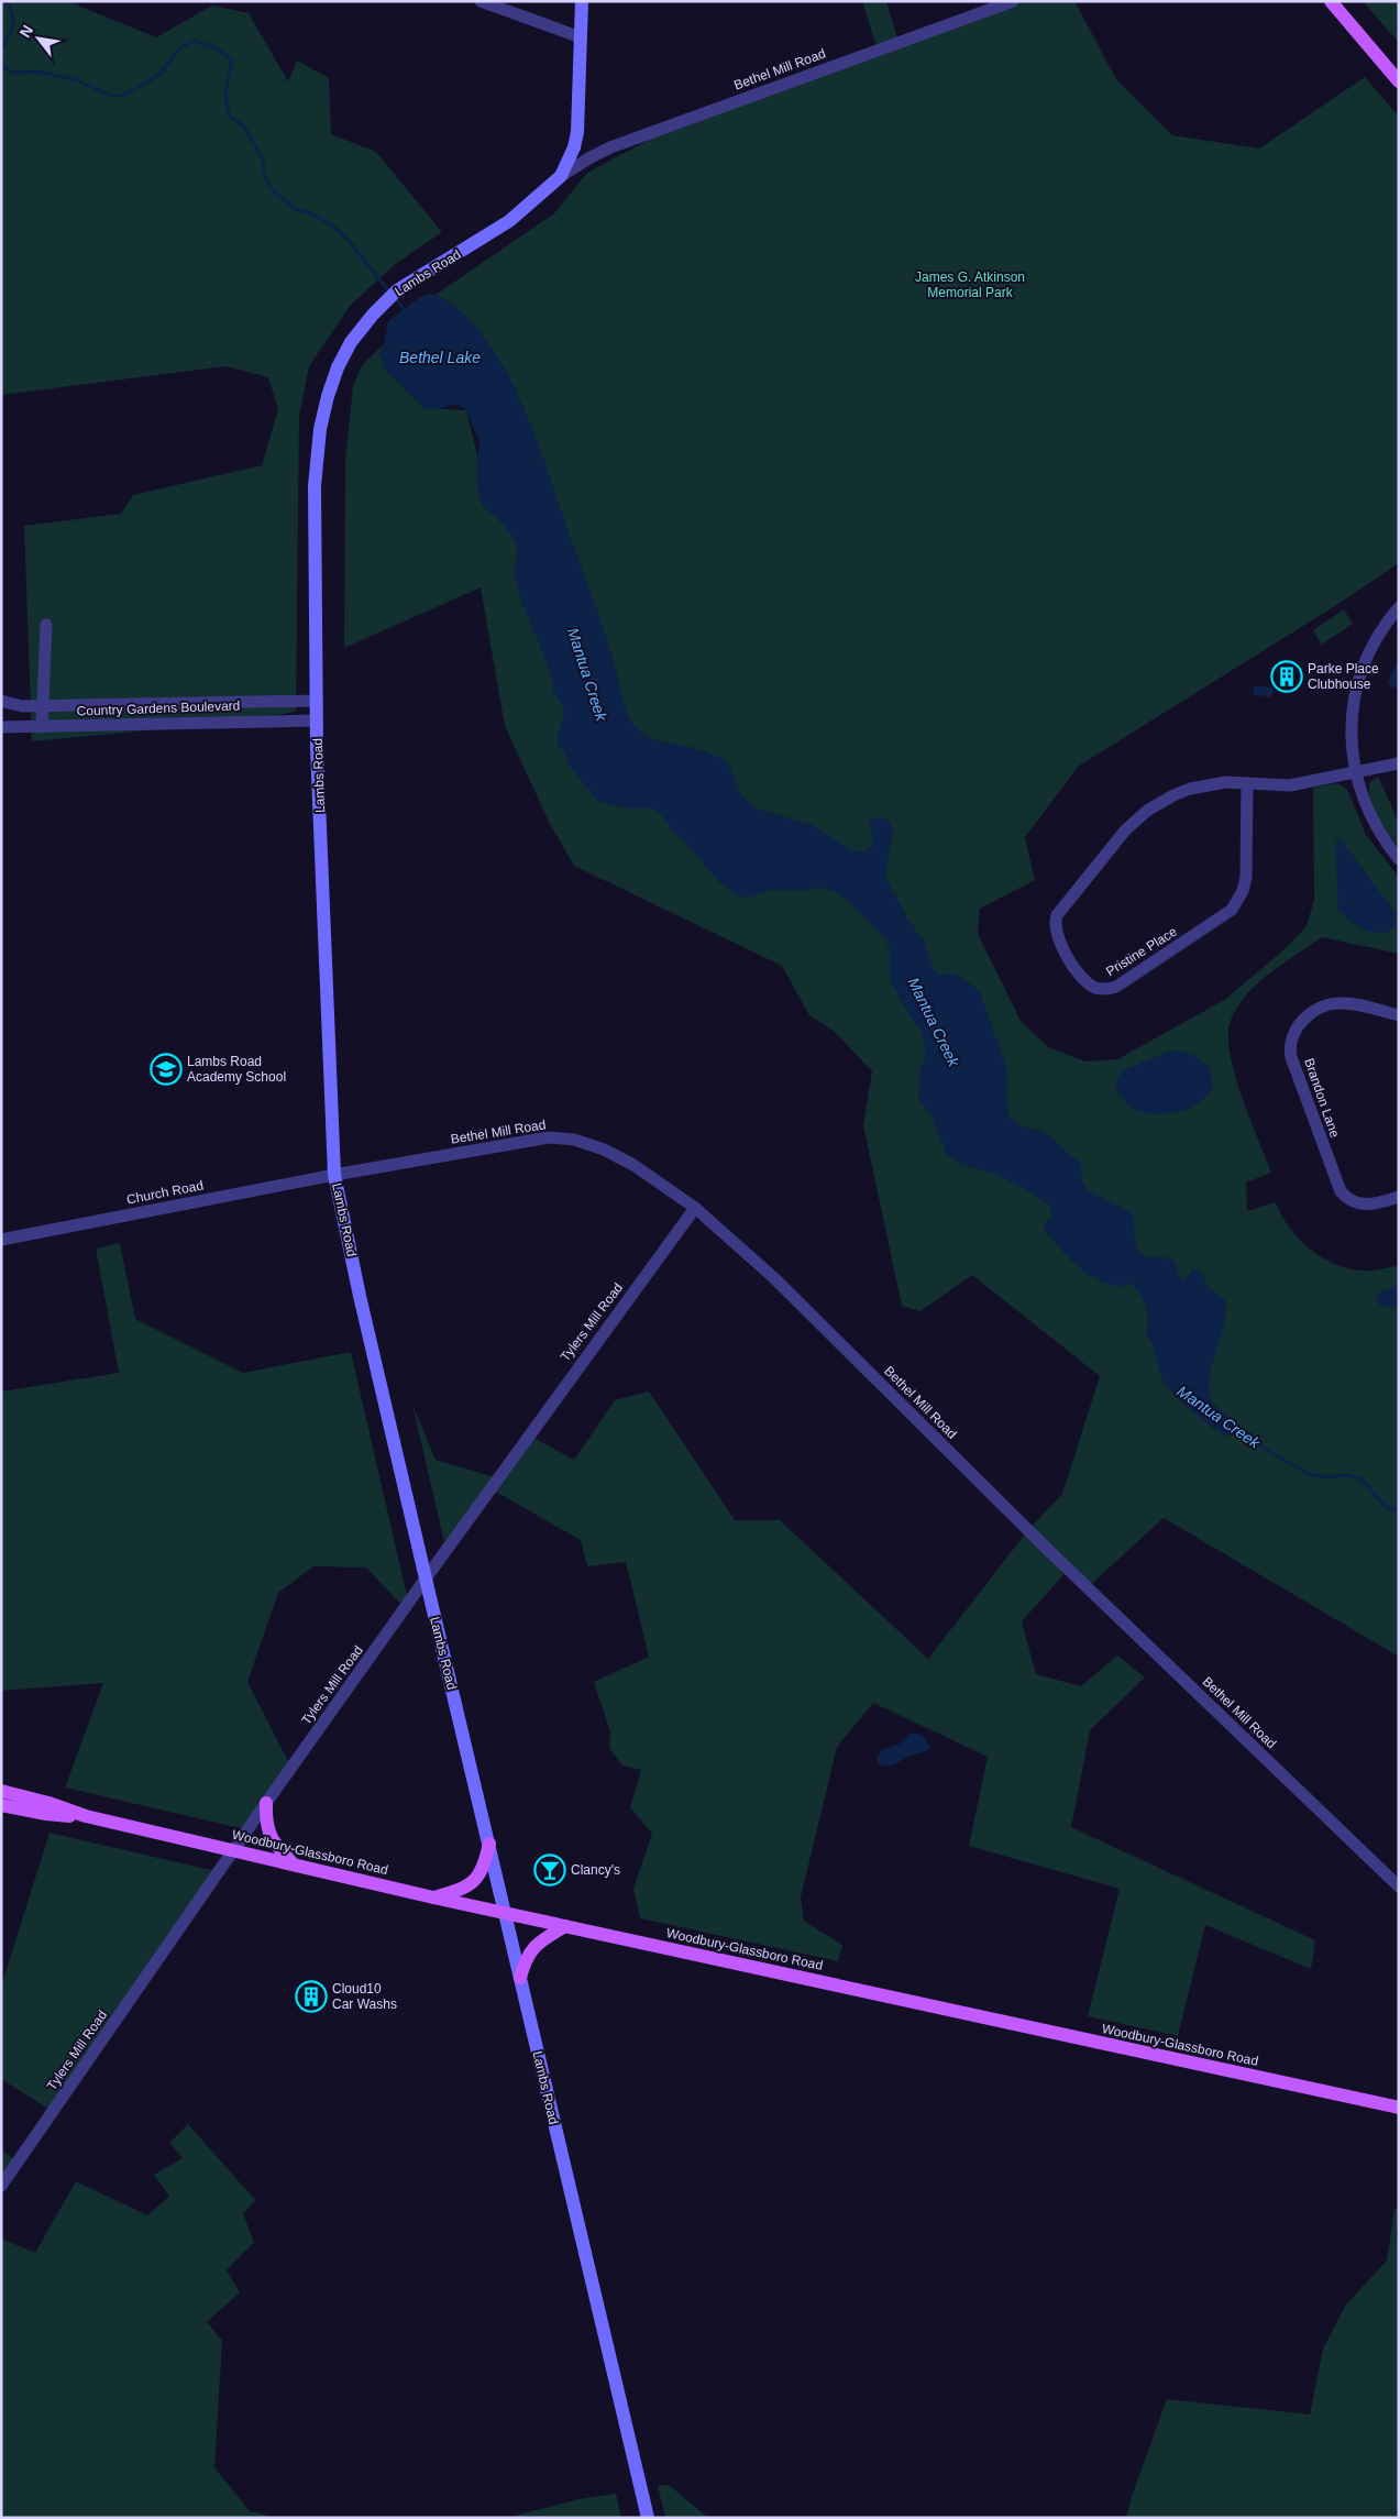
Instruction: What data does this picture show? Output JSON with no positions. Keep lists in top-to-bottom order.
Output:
{
  "streets": {
    "main road": ["Lambs Road", "Woodbury-Glassboro Road"],
    "street": [
      "Bethel Mill Road",
      "Country Gardens Boulevard",
      "Pristine Place",
      "Brandon Lane",
      "Church Road",
      "Tylers Mill Road"
    ]
  },
  "crossings": [
    ["Bethel Mill Road", "Lambs Road"],
    ["Bethel Mill Road", "Church Road"],
    ["Bethel Mill Road", "Tylers Mill Road"],
    ["Lambs Road", "Country Gardens Boulevard"],
    ["Lambs Road", "Church Road"],
    ["Lambs Road", "Tylers Mill Road"],
    ["Lambs Road", "Woodbury-Glassboro Road"],
    ["Tylers Mill Road", "Woodbury-Glassboro Road"]
  ],
  "water": ["Bethel Lake", "Mantua Creek"],
  "parks": ["James G. Atkinson Memorial Park"],
  "places": {
    "building": ["Parke Place Clubhouse", "Cloud10 Car Washs"],
    "school or university": ["Lambs Road Academy School"],
    "bar": ["Clancy's"]
  },
  "north": "top left"
}
